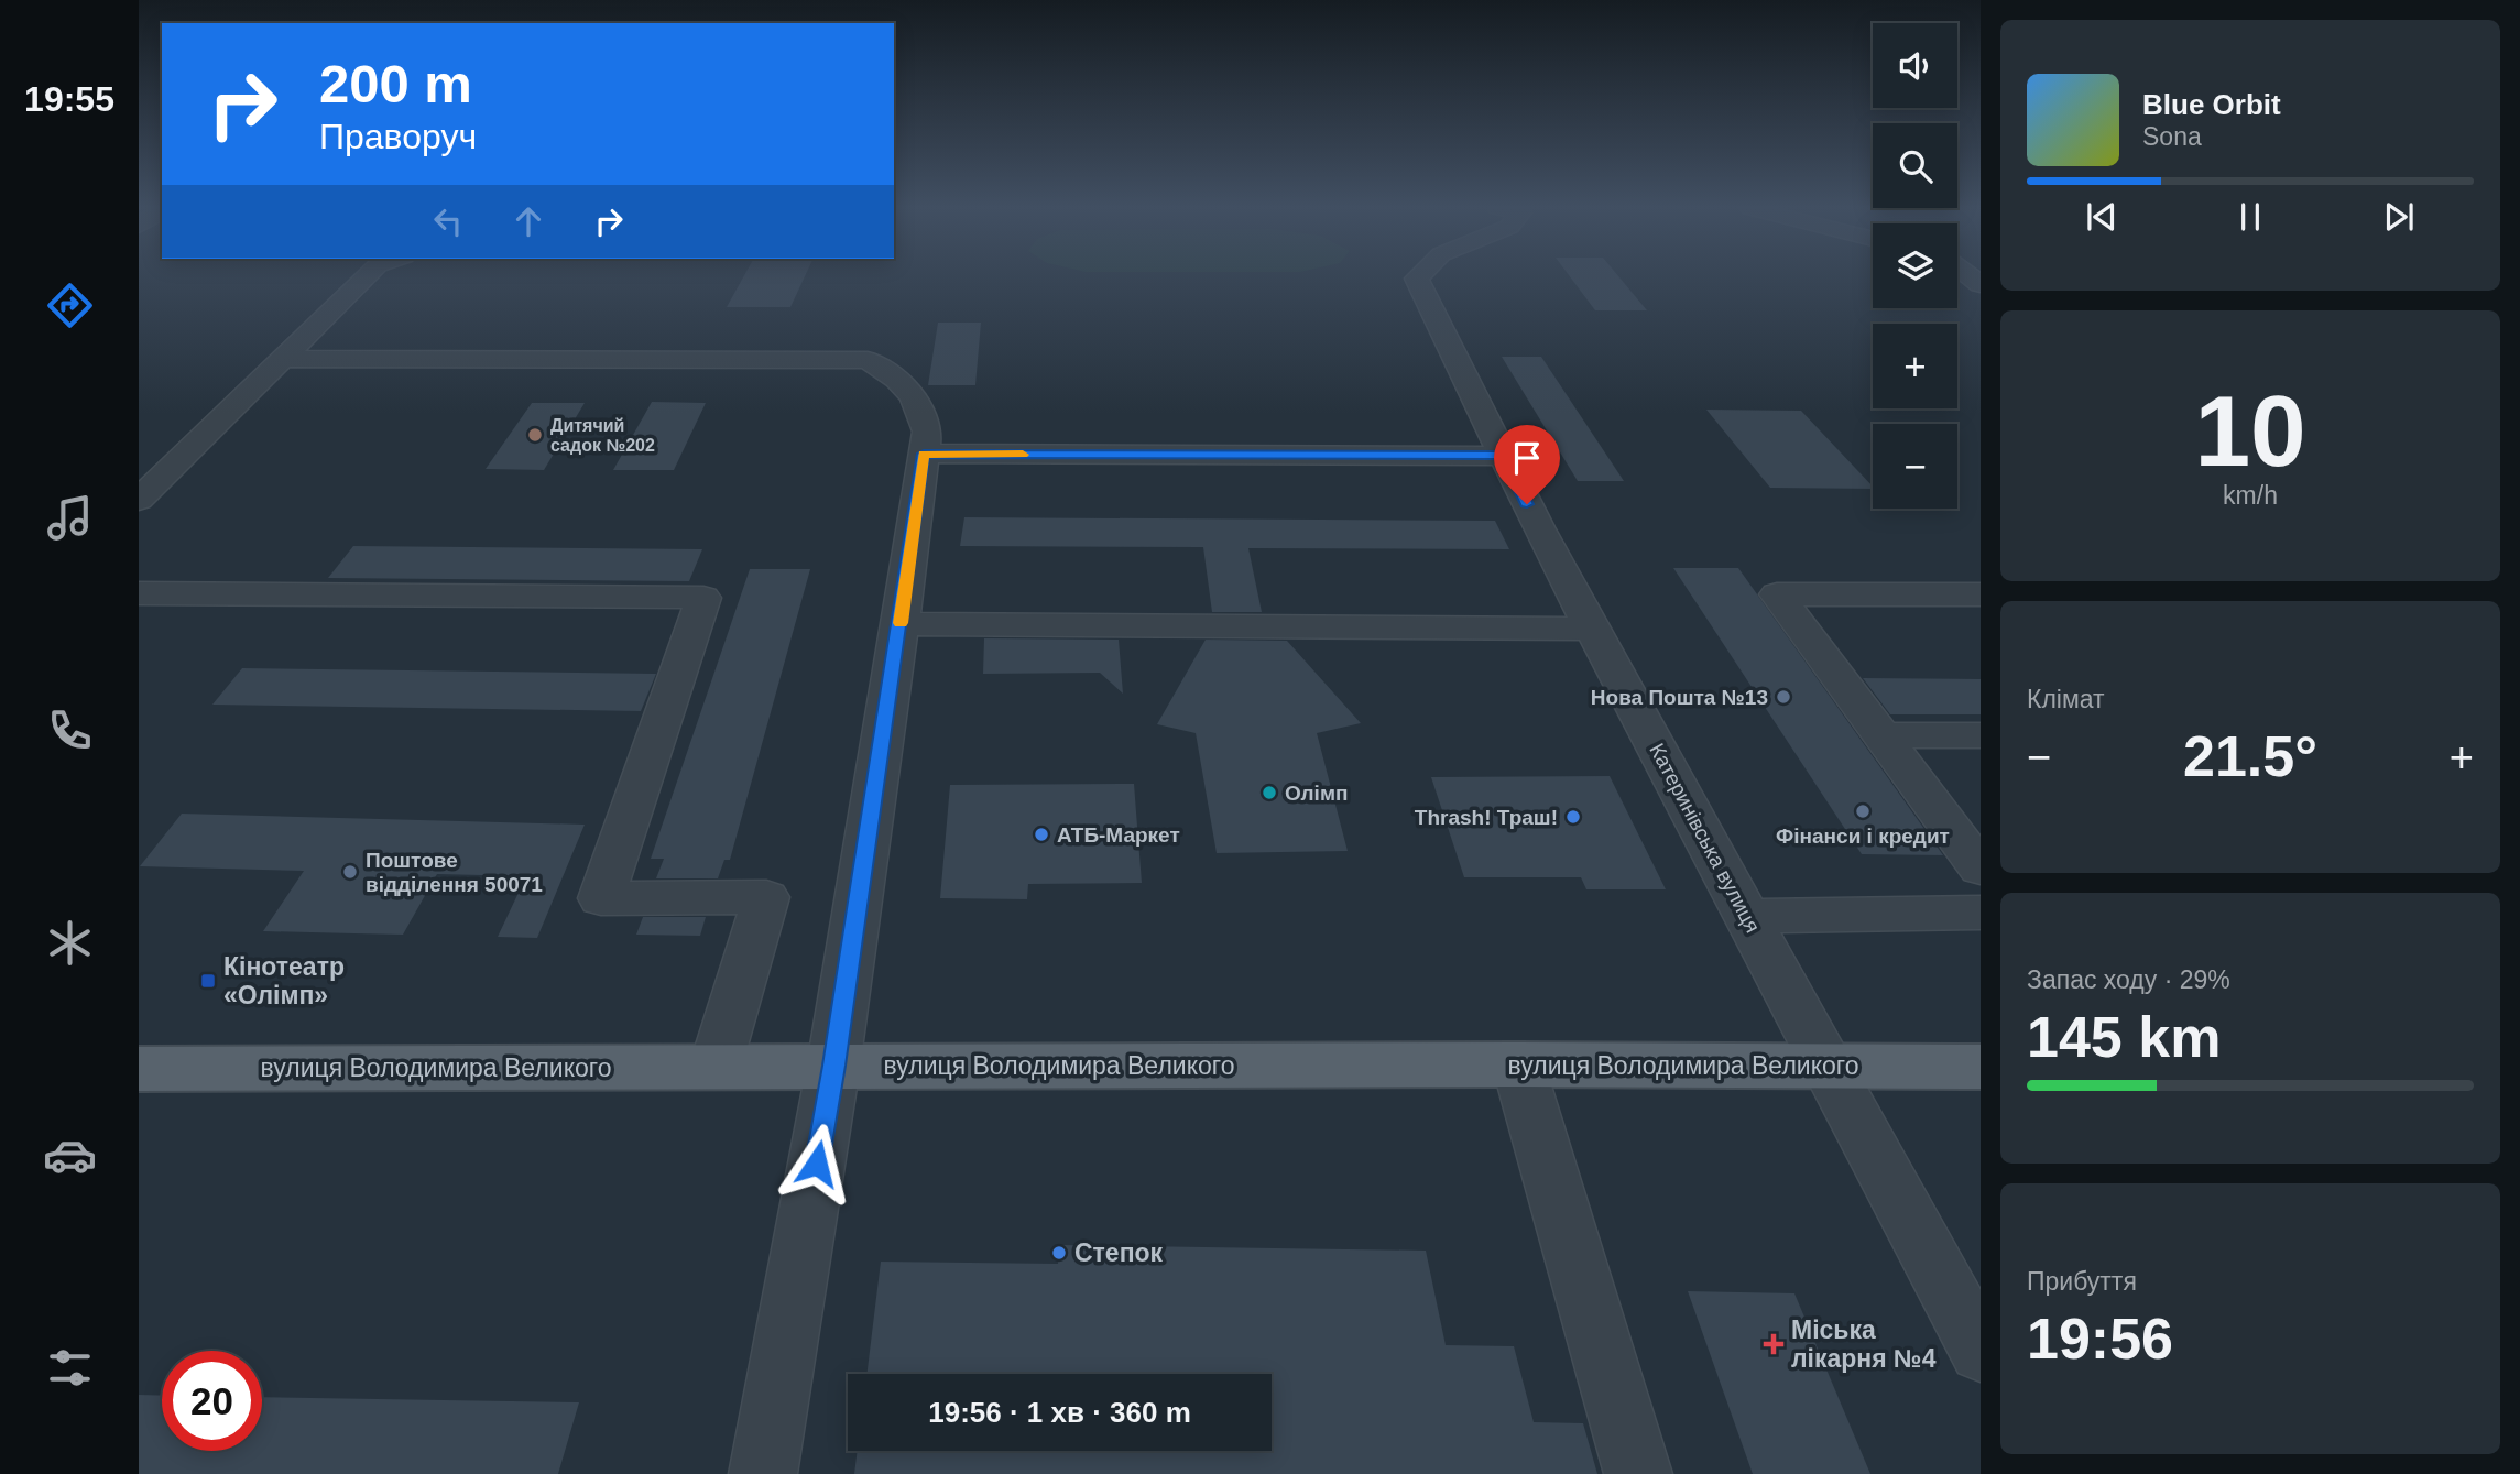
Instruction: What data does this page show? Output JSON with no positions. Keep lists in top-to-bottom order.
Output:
{
  "streets": {
    "main road": ["вулиця Володимира Великого"],
    "street": ["Катеринівська вулиця"]
  },
  "crossings": [
    ["Катеринівська вулиця", "вулиця Володимира Великого"]
  ],
  "places": {
    "other": [
      "Дитячий садок №202",
      "Нова Пошта №13",
      "Олімп",
      "Фінанси і кредит",
      "Thrash! Траш!",
      "АТБ-Маркет",
      "Поштове відділення 50071",
      "Степок"
    ],
    "transit": ["Кінотеатр «Олімп»"],
    "health": ["Міська лікарня №4"]
  },
  "page": {
    "tabs": "19:55",
    "map_buttons": ["+", "−"],
    "turn": ["200 m", "Праворуч"],
    "song": ["Blue Orbit", "Sona"],
    "tile": [
      ["10", "km/h"],
      "Клімат",
      ["Запас ходу · 29%", "145 km"],
      ["Прибуття", "19:56"]
    ],
    "heat": ["−", "21.5°", "+"],
    "limit": "20",
    "trip": "19:56 · 1 хв · 360 m"
  }
}
